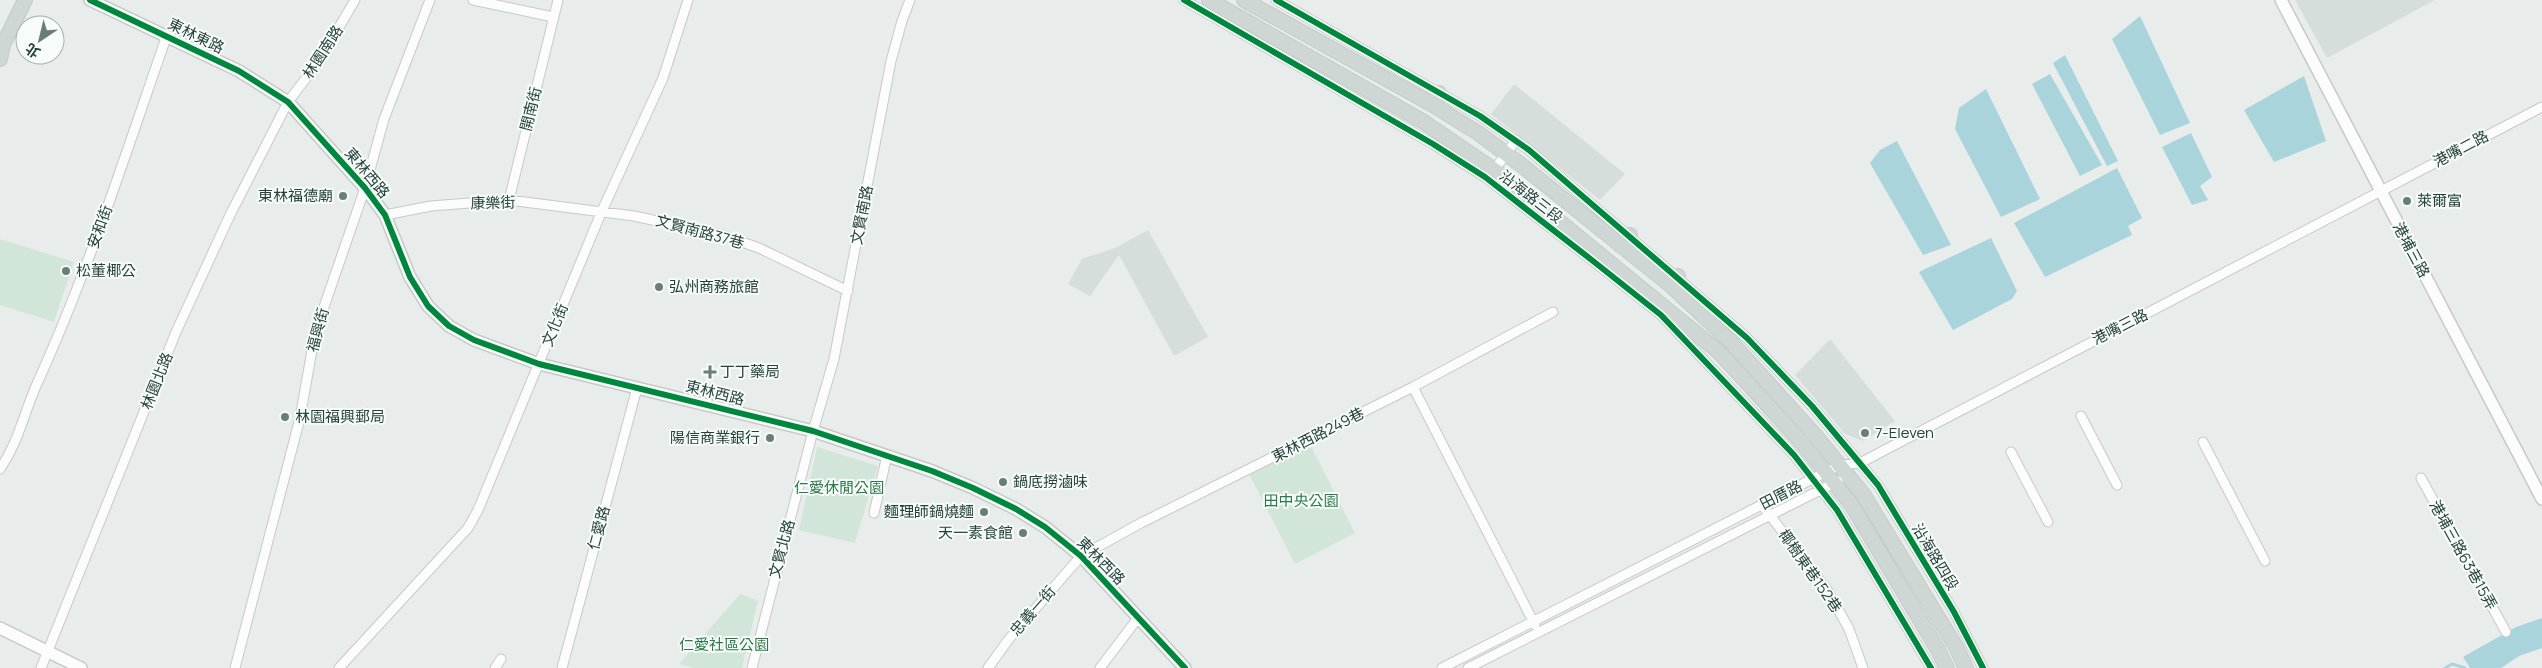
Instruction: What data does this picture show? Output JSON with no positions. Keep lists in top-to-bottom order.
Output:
{
  "streets": {
    "main road": ["沿海路三段", "沿海路四段"],
    "street": [
      "東林東路",
      "林園南路",
      "開南街",
      "港嘴二路",
      "東林西路",
      "康樂街",
      "文賢南路",
      "安和街",
      "文賢南路37巷",
      "港埔三路",
      "文化街",
      "港嘴三路",
      "福興街",
      "林園北路",
      "東林西路249巷",
      "田厝路",
      "仁愛路",
      "文賢北路",
      "港埔三路63巷15弄",
      "椰樹東巷152巷",
      "忠義一街"
    ]
  },
  "crossings": [
    ["東林東路", "林園南路"],
    ["東林東路", "東林西路"],
    ["東林東路", "安和街"],
    ["東林東路", "林園北路"],
    ["林園南路", "東林西路"],
    ["林園南路", "林園北路"],
    ["開南街", "康樂街"],
    ["港嘴二路", "港埔三路"],
    ["港嘴二路", "港嘴三路"],
    ["東林西路", "康樂街"],
    ["東林西路", "文賢南路"],
    ["東林西路", "文化街"],
    ["東林西路", "福興街"],
    ["東林西路", "林園北路"],
    ["東林西路", "東林西路249巷"],
    ["東林西路", "仁愛路"],
    ["東林西路", "文賢北路"],
    ["東林西路", "忠義一街"],
    ["沿海路三段", "港嘴三路"],
    ["沿海路三段", "田厝路"],
    ["沿海路三段", "沿海路四段"],
    ["康樂街", "文賢南路37巷"],
    ["康樂街", "文化街"],
    ["文賢南路", "文賢南路37巷"],
    ["文賢南路", "文賢北路"],
    ["文賢南路37巷", "文化街"],
    ["港埔三路", "港嘴三路"],
    ["港嘴三路", "田厝路"],
    ["港嘴三路", "沿海路四段"],
    ["東林西路249巷", "忠義一街"],
    ["田厝路", "沿海路四段"],
    ["田厝路", "椰樹東巷152巷"]
  ],
  "parks": ["仁愛休閒公園", "田中央公園", "仁愛社區公園"],
  "places": {
    "other": [
      "東林福德廟",
      "萊爾富",
      "松董椰公",
      "弘州商務旅館",
      "林園福興郵局",
      "7-Eleven",
      "陽信商業銀行",
      "鍋底撈滷味",
      "麵理師鍋燒麵",
      "天一素食館"
    ],
    "health": ["丁丁藥局"]
  },
  "north": "bottom left"
}
